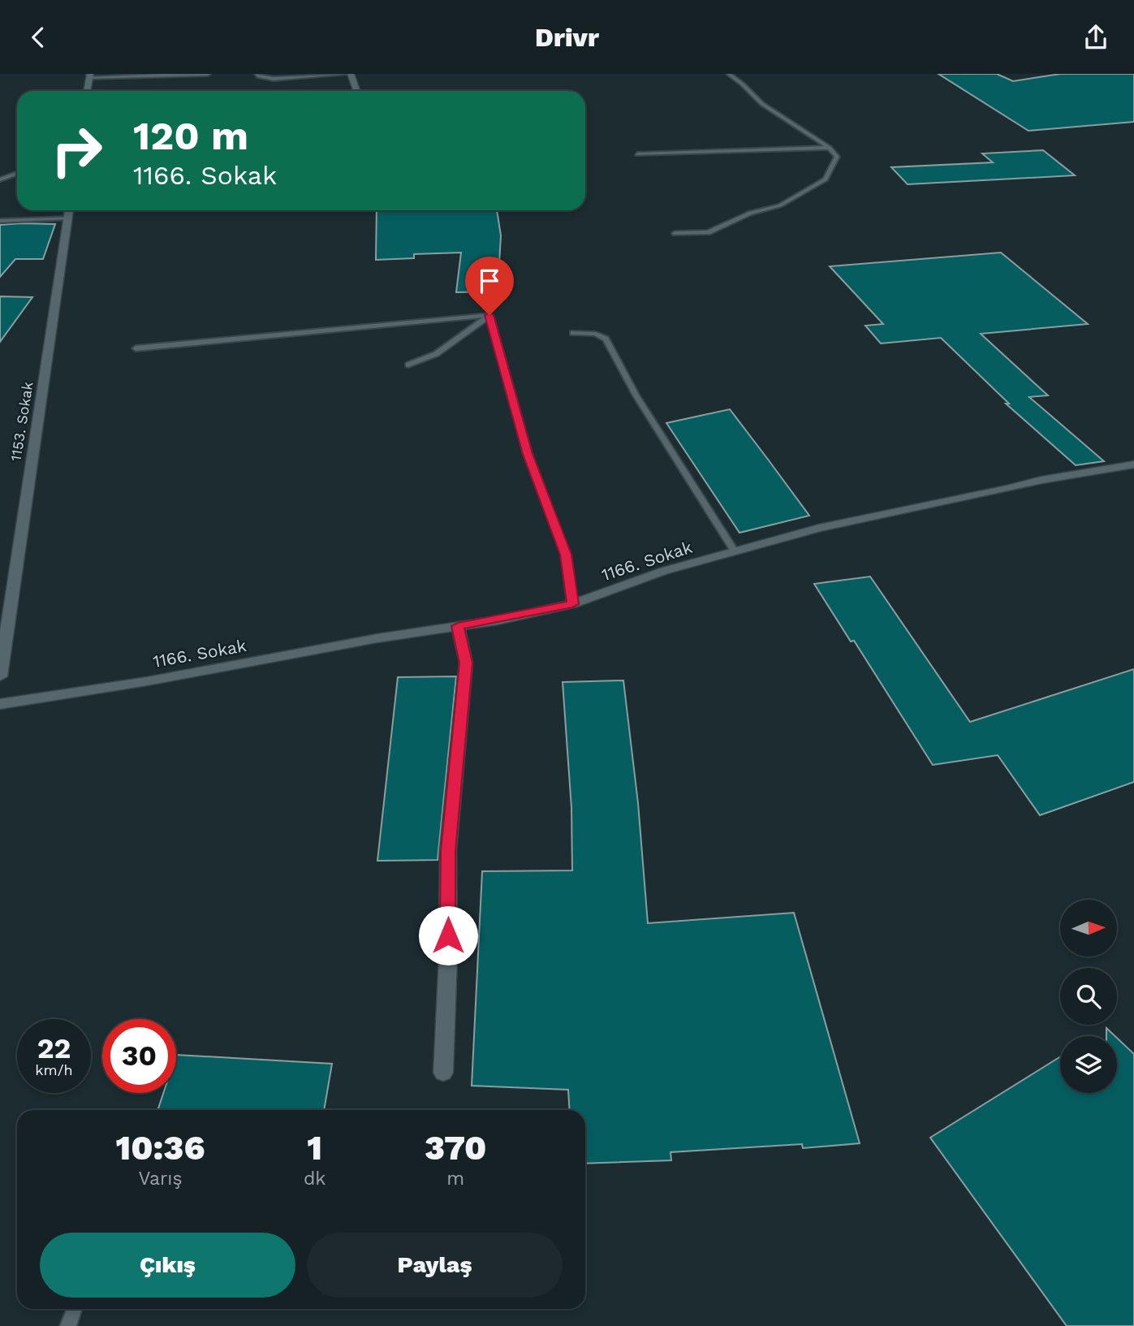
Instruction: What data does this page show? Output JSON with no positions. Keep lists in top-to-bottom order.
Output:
{
  "streets": {
    "street": ["1153. Sokak", "1166. Sokak"]
  },
  "north": "right",
  "page": {
    "header": "Drivr",
    "turn": ["120 m", "1166. Sokak"],
    "speed": "22 km/h",
    "limit": "30",
    "eta": [
      "10:36",
      "Varış",
      "1",
      "dk",
      "370",
      "m"
    ],
    "buttons": ["Çıkış", "Paylaş"]
  }
}
